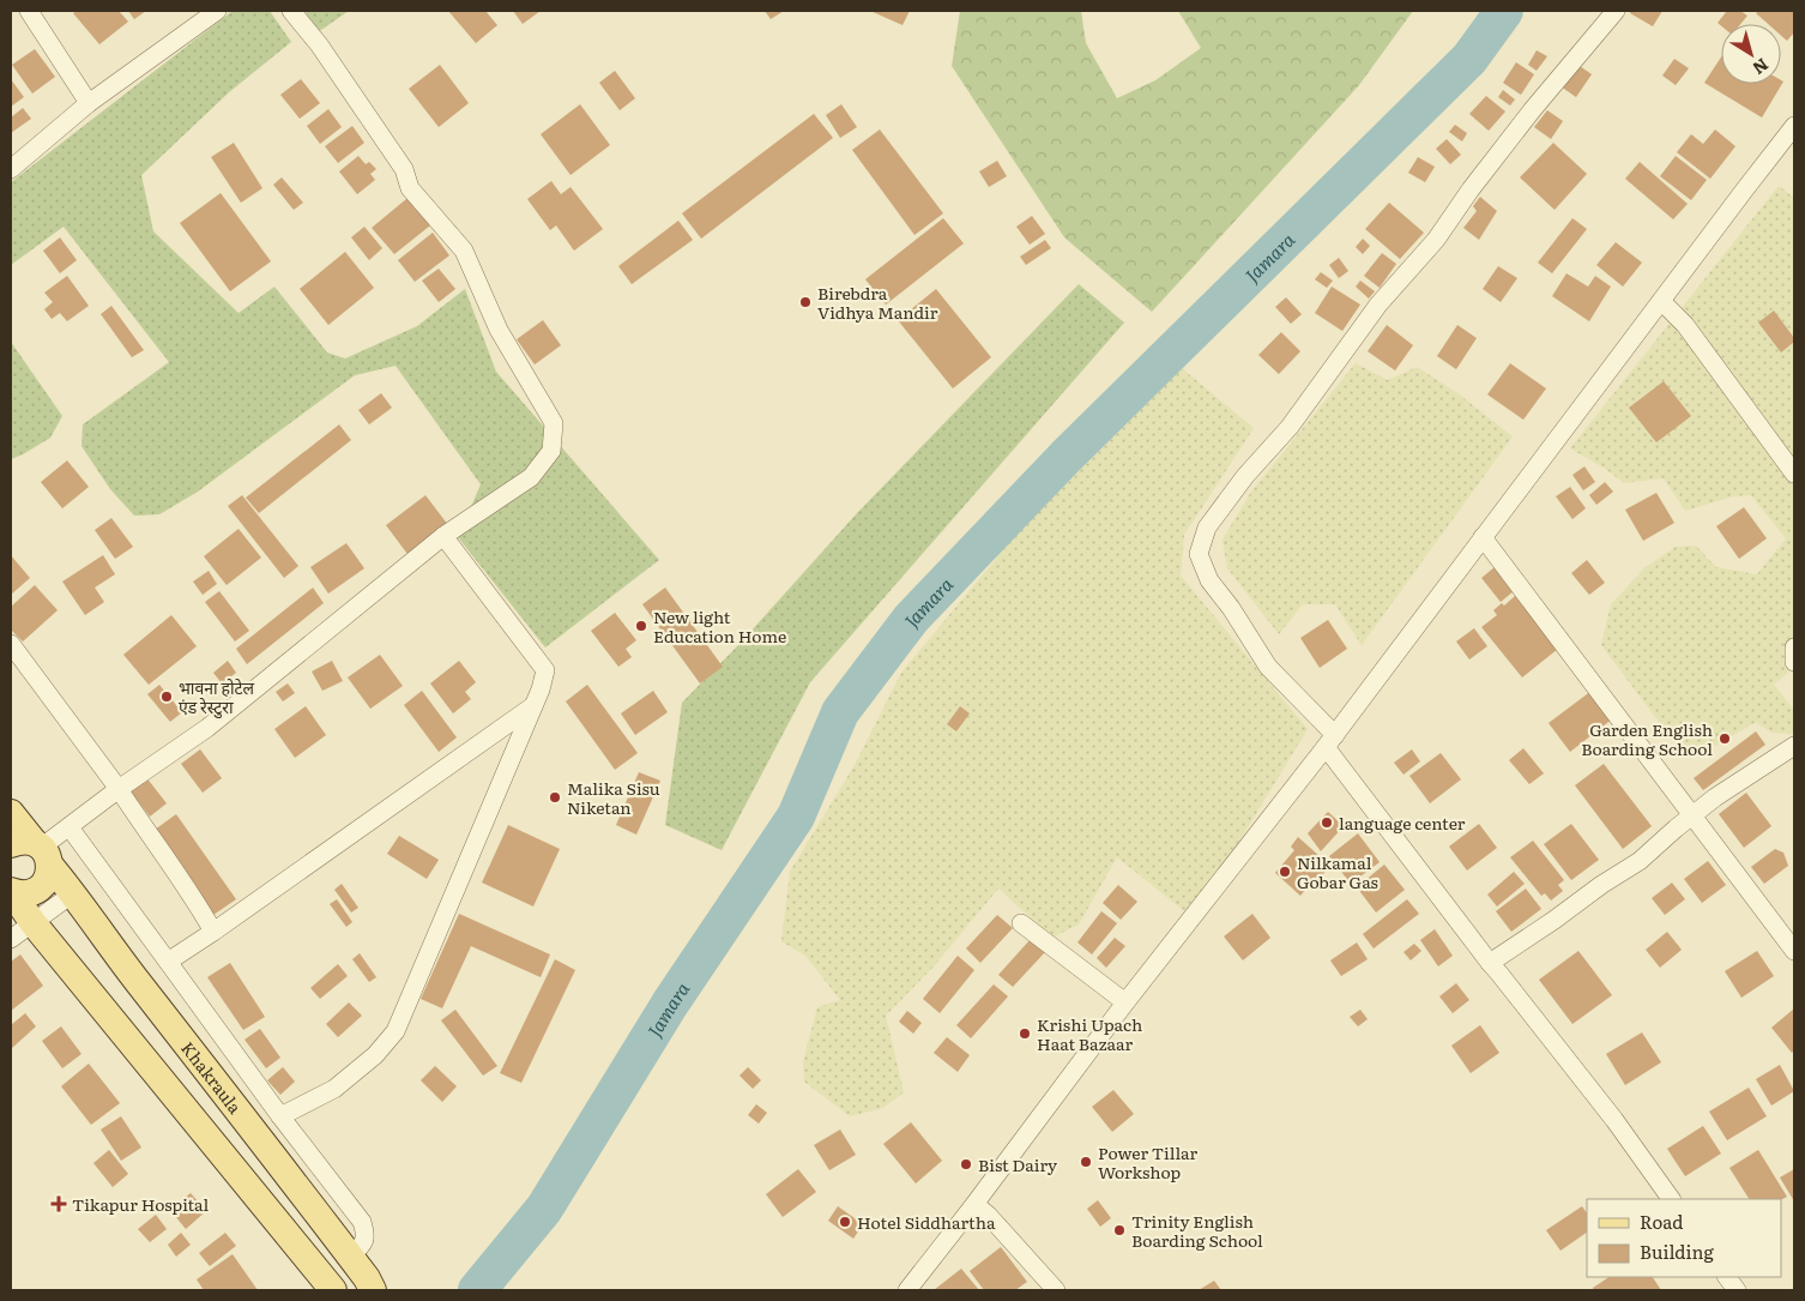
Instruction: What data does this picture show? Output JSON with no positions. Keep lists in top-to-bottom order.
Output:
{
  "streets": {
    "main road": ["Khakraula"]
  },
  "water": ["Jamara"],
  "places": {
    "other": [
      "Birebdra Vidhya Mandir",
      "New light Education Home",
      "भावना होटेल एंड रेस्टुरा",
      "Garden English Boarding School",
      "Malika Sisu Niketan",
      "language center",
      "Nilkamal Gobar Gas",
      "Krishi Upach Haat Bazaar",
      "Power Tillar Workshop",
      "Bist Dairy",
      "Hotel Siddhartha",
      "Trinity English Boarding School"
    ],
    "health": ["Tikapur Hospital"]
  },
  "legend": ["Road", "Building"],
  "north": "bottom right"
}
